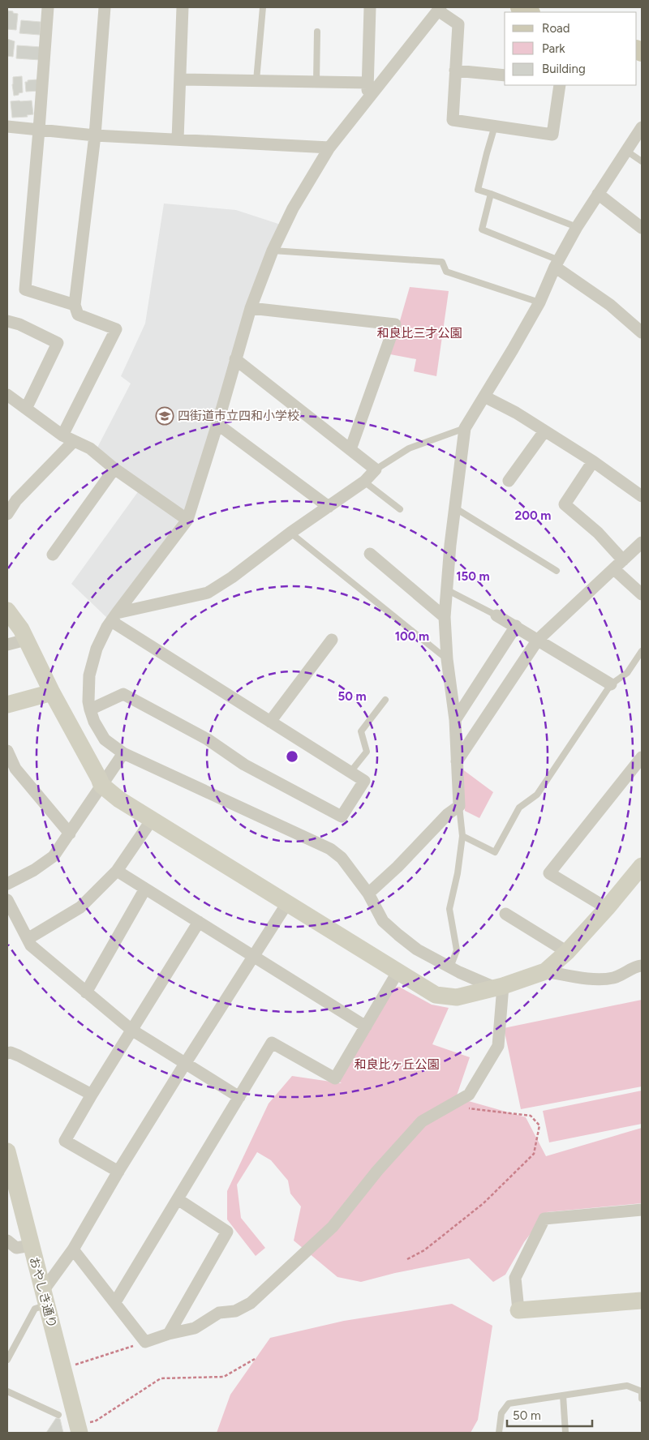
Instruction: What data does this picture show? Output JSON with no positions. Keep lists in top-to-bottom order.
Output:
{
  "streets": {
    "street": ["おやしき通り"]
  },
  "parks": ["和良比三才公園", "和良比ヶ丘公園"],
  "places": {
    "school or university": ["四街道市立四和小学校"]
  },
  "legend": ["Road", "Park", "Building"],
  "scale_bar": "50 m",
  "rings": [
    "200 m",
    "150 m",
    "100 m",
    "50 m"
  ]
}
